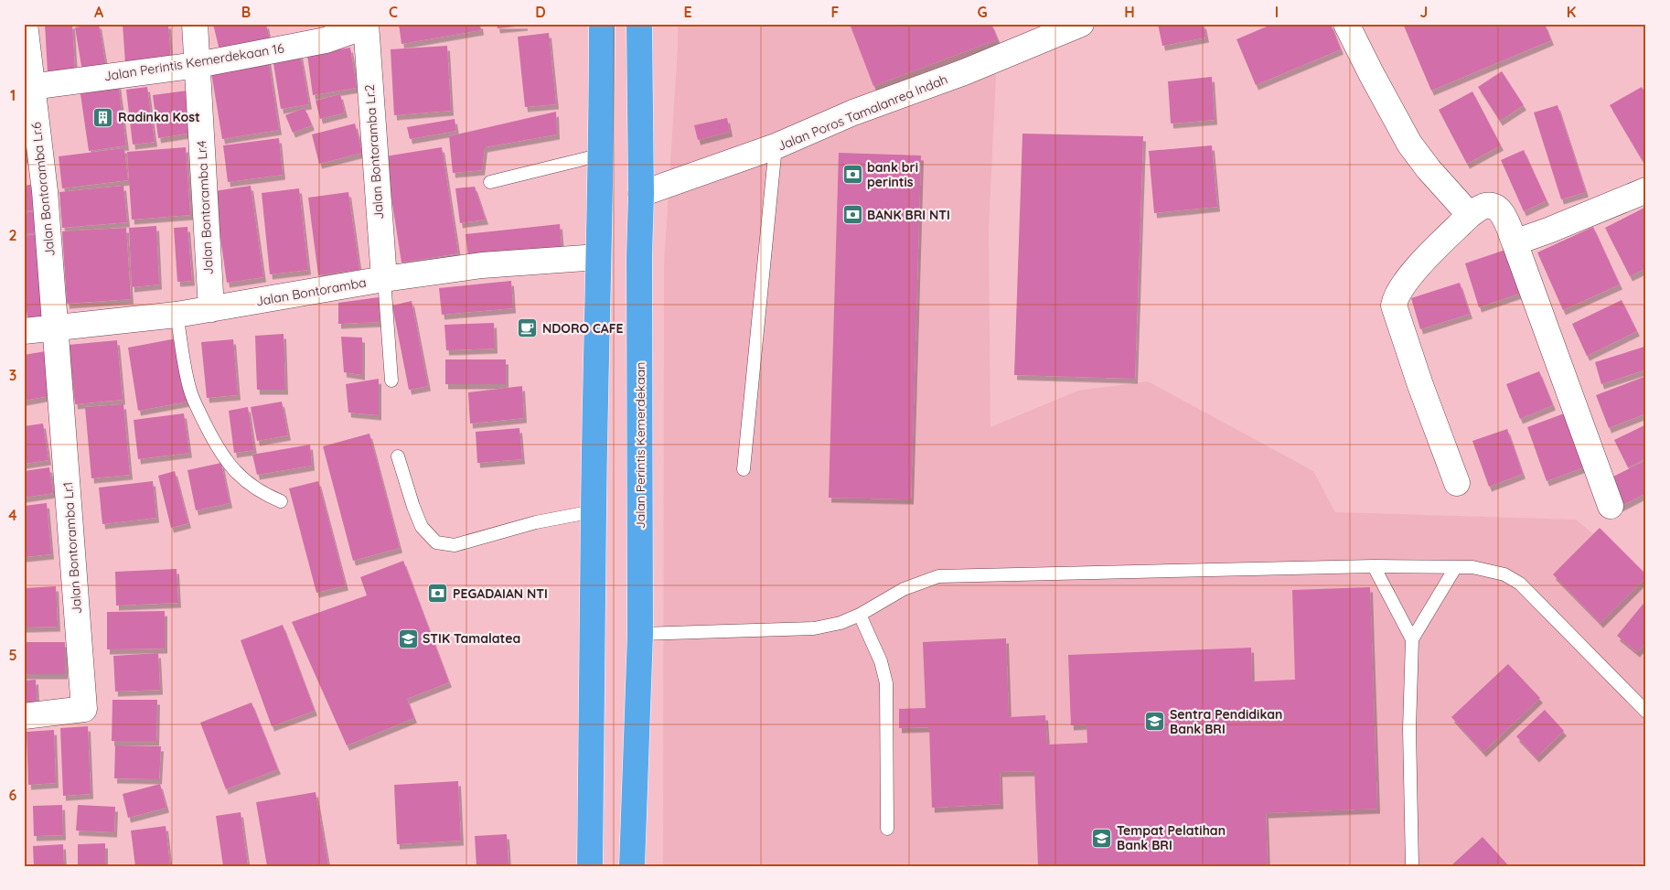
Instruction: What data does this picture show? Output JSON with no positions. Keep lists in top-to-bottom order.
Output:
{
  "streets": {
    "highway": ["Jalan Perintis Kemerdekaan"],
    "street": [
      "Jalan Perintis Kemerdekaan 16",
      "Jalan Poros Tamalanrea Indah",
      "Jalan Bontoramba Lr.2",
      "Jalan Bontoramba Lr.6",
      "Jalan Bontoramba Lr.4",
      "Jalan Bontoramba",
      "Jalan Bontoramba Lr.1"
    ]
  },
  "crossings": [
    ["Jalan Perintis Kemerdekaan 16", "Jalan Bontoramba Lr.6"],
    ["Jalan Perintis Kemerdekaan 16", "Jalan Bontoramba Lr.4"],
    ["Jalan Poros Tamalanrea Indah", "Jalan Perintis Kemerdekaan"],
    ["Jalan Bontoramba Lr.2", "Jalan Bontoramba"],
    ["Jalan Bontoramba Lr.6", "Jalan Bontoramba"],
    ["Jalan Bontoramba Lr.6", "Jalan Bontoramba Lr.1"],
    ["Jalan Bontoramba Lr.4", "Jalan Bontoramba"],
    ["Jalan Bontoramba", "Jalan Bontoramba Lr.1"]
  ],
  "places": {
    "building": ["Radinka Kost"],
    "bank": ["bank bri perintis", "BANK BRI NTI", "PEGADAIAN NTI"],
    "cafe": ["NDORO CAFE"],
    "school or university": ["STIK Tamalatea", "Sentra Pendidikan Bank BRI", "Tempat Pelatihan Bank BRI"]
  },
  "grid": {
    "columns": [
      "A",
      "B",
      "C",
      "D",
      "E",
      "F",
      "G",
      "H",
      "I",
      "J",
      "K"
    ],
    "rows": [
      "1",
      "2",
      "3",
      "4",
      "5",
      "6"
    ]
  }
}
